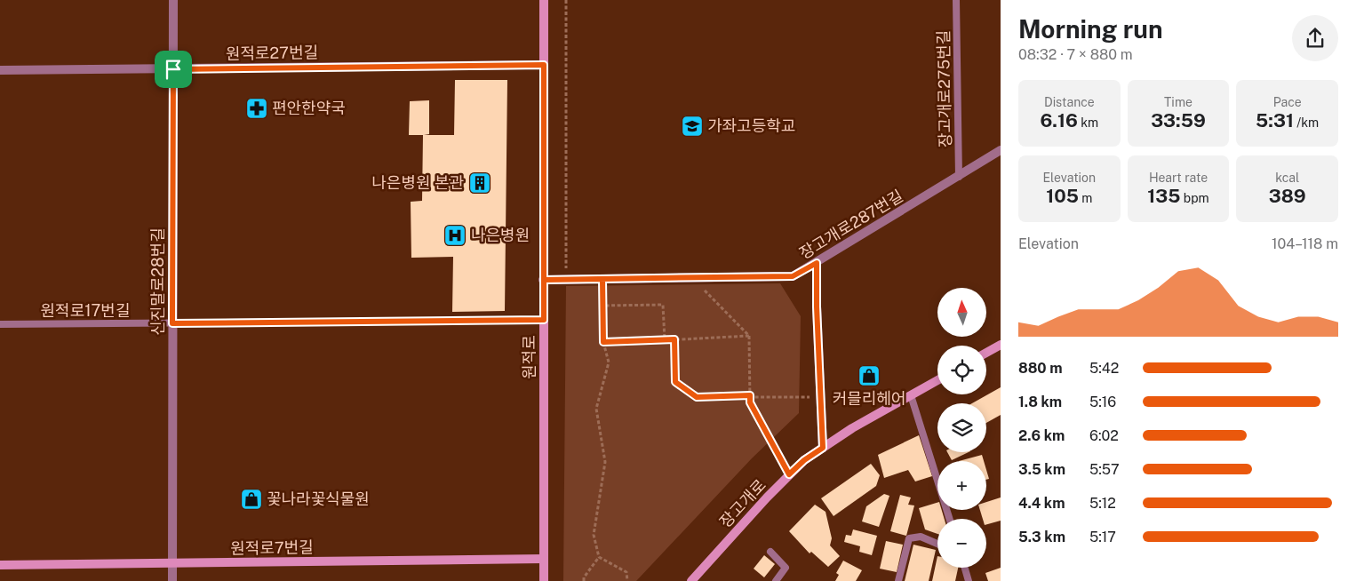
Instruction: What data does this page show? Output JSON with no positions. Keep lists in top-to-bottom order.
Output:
{
  "streets": {
    "street": [
      "원적로27번길",
      "장고개로287번길",
      "신진말로28번길",
      "원적로",
      "장고개로",
      "원적로7번길"
    ],
    "lane": ["장고개로275번길", "원적로17번길"]
  },
  "crossings": [
    ["원적로27번길", "신진말로28번길"],
    ["원적로27번길", "원적로"],
    ["장고개로275번길", "장고개로287번길"],
    ["장고개로287번길", "원적로"],
    ["신진말로28번길", "원적로17번길"],
    ["신진말로28번길", "원적로7번길"],
    ["원적로17번길", "원적로"],
    ["원적로", "원적로7번길"]
  ],
  "places": {
    "pharmacy": ["편안한약국"],
    "school or university": ["가좌고등학교"],
    "building": ["나은병원 본관"],
    "hospital": ["나은병원"],
    "shop": ["커믈리헤어", "꽃나라꽃식물원"]
  },
  "north": "top",
  "page": {
    "heading": ["Morning run", "08:32 · 7 × 880 m"],
    "stats": [
      ["Distance", "6.16 km"],
      ["Time", "33:59"],
      ["Pace", "5:31 /km"],
      ["Elevation", "105 m"],
      ["Heart rate", "135 bpm"],
      ["kcal", "389"]
    ],
    "chart": ["Elevation", "104–118 m"],
    "map_buttons": ["+", "−"],
    "list": [
      {
        "name": "880 m",
        "note": "5:42"
      },
      {
        "name": "1.8 km",
        "note": "5:16"
      },
      {
        "name": "2.6 km",
        "note": "6:02"
      },
      {
        "name": "3.5 km",
        "note": "5:57"
      },
      {
        "name": "4.4 km",
        "note": "5:12"
      },
      {
        "name": "5.3 km",
        "note": "5:17"
      }
    ]
  }
}
